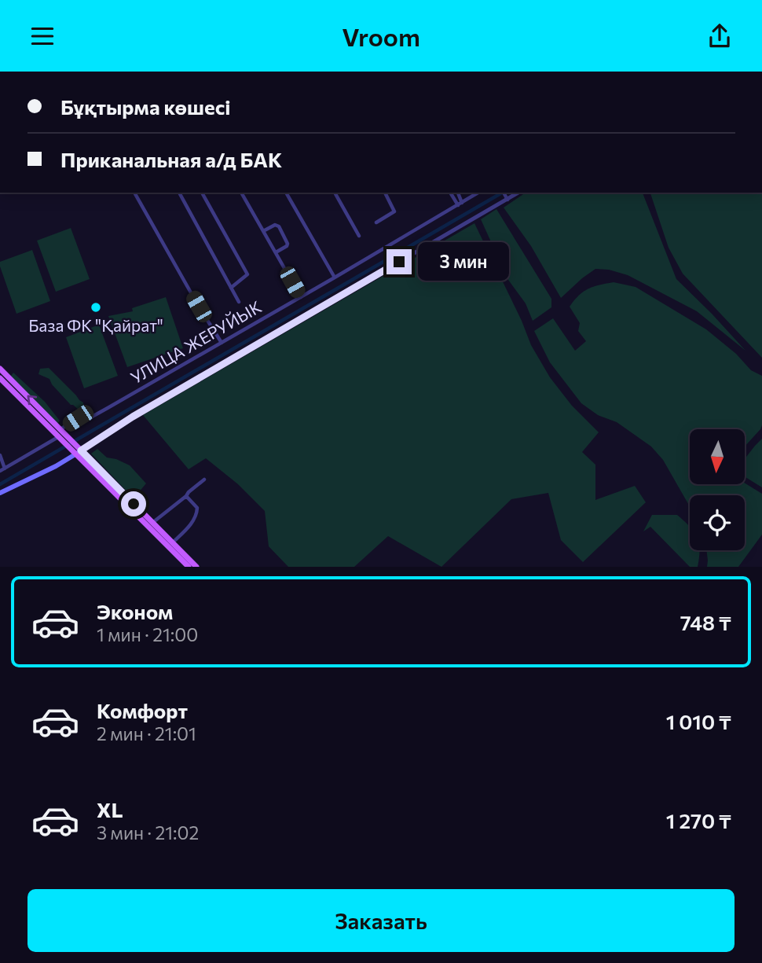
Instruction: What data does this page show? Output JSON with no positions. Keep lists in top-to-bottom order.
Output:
{
  "streets": {
    "street": ["УЛИЦА ЖЕРУЙЫК"]
  },
  "places": ["База ФК \"Қайрат\""],
  "north": "bottom",
  "page": {
    "header": "Vroom",
    "banner": ["Бұқтырма көшесі", "Приканальная а/д БАК"],
    "bubble": "3 мин",
    "list": [
      {
        "name": "Эконом",
        "note": "1 мин · 21:00",
        "value": "748 ₸"
      },
      {
        "name": "Комфорт",
        "note": "2 мин · 21:01",
        "value": "1 010 ₸"
      },
      {
        "name": "XL",
        "note": "3 мин · 21:02",
        "value": "1 270 ₸"
      }
    ],
    "buttons": "Заказать"
  }
}
